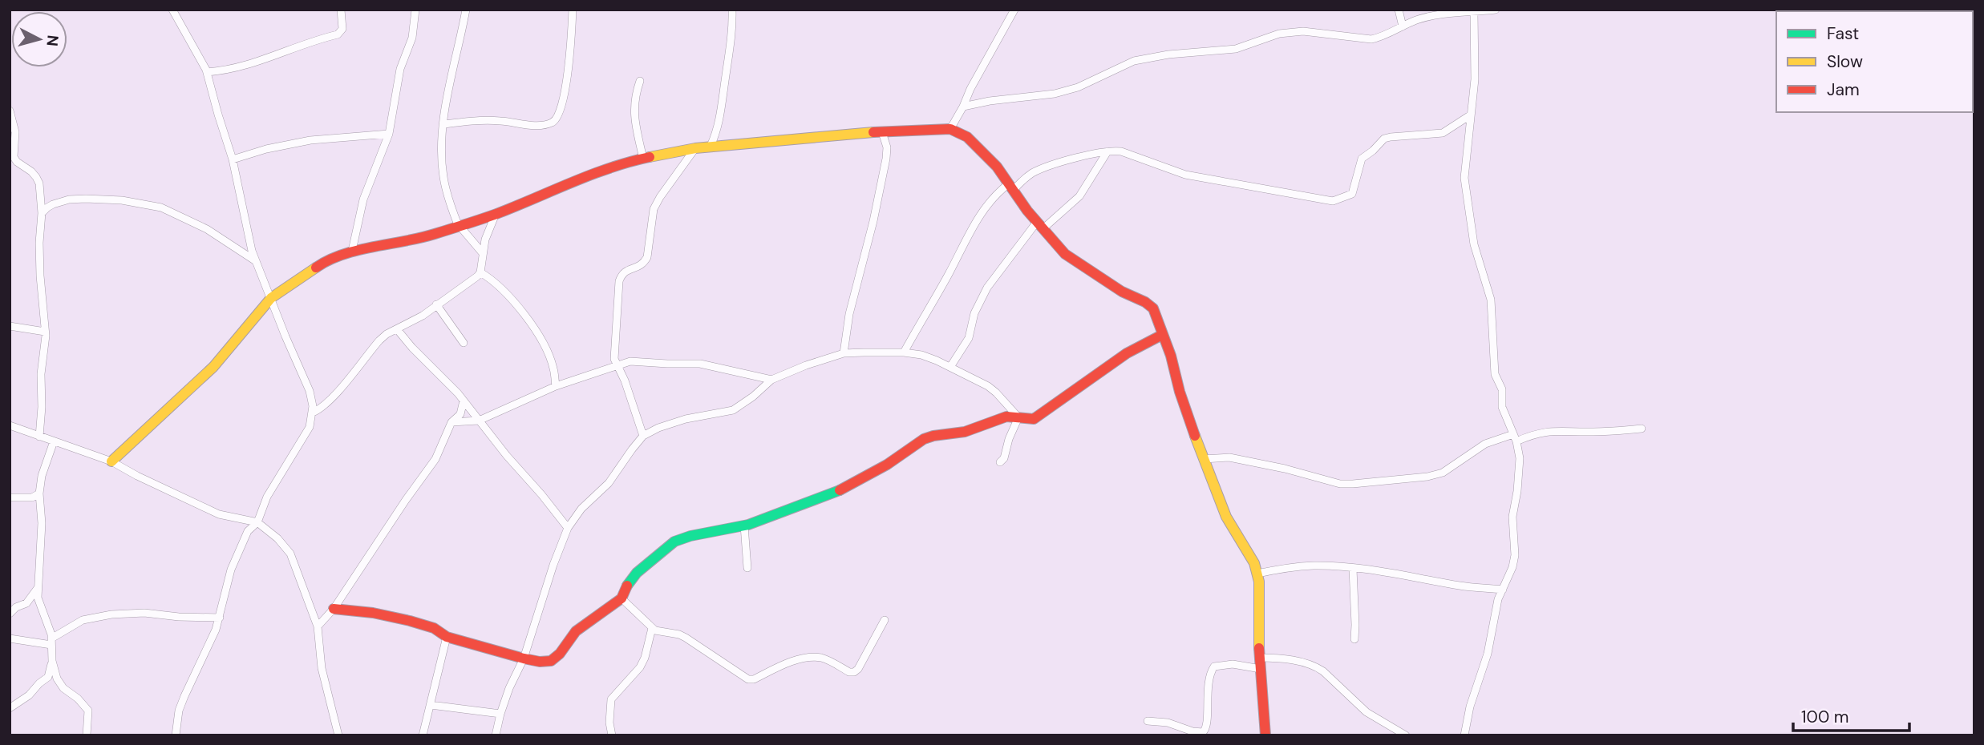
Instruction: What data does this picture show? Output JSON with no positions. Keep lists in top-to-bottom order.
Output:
{
  "legend": ["Fast", "Slow", "Jam"],
  "scale_bar": "100 m",
  "north": "right"
}
